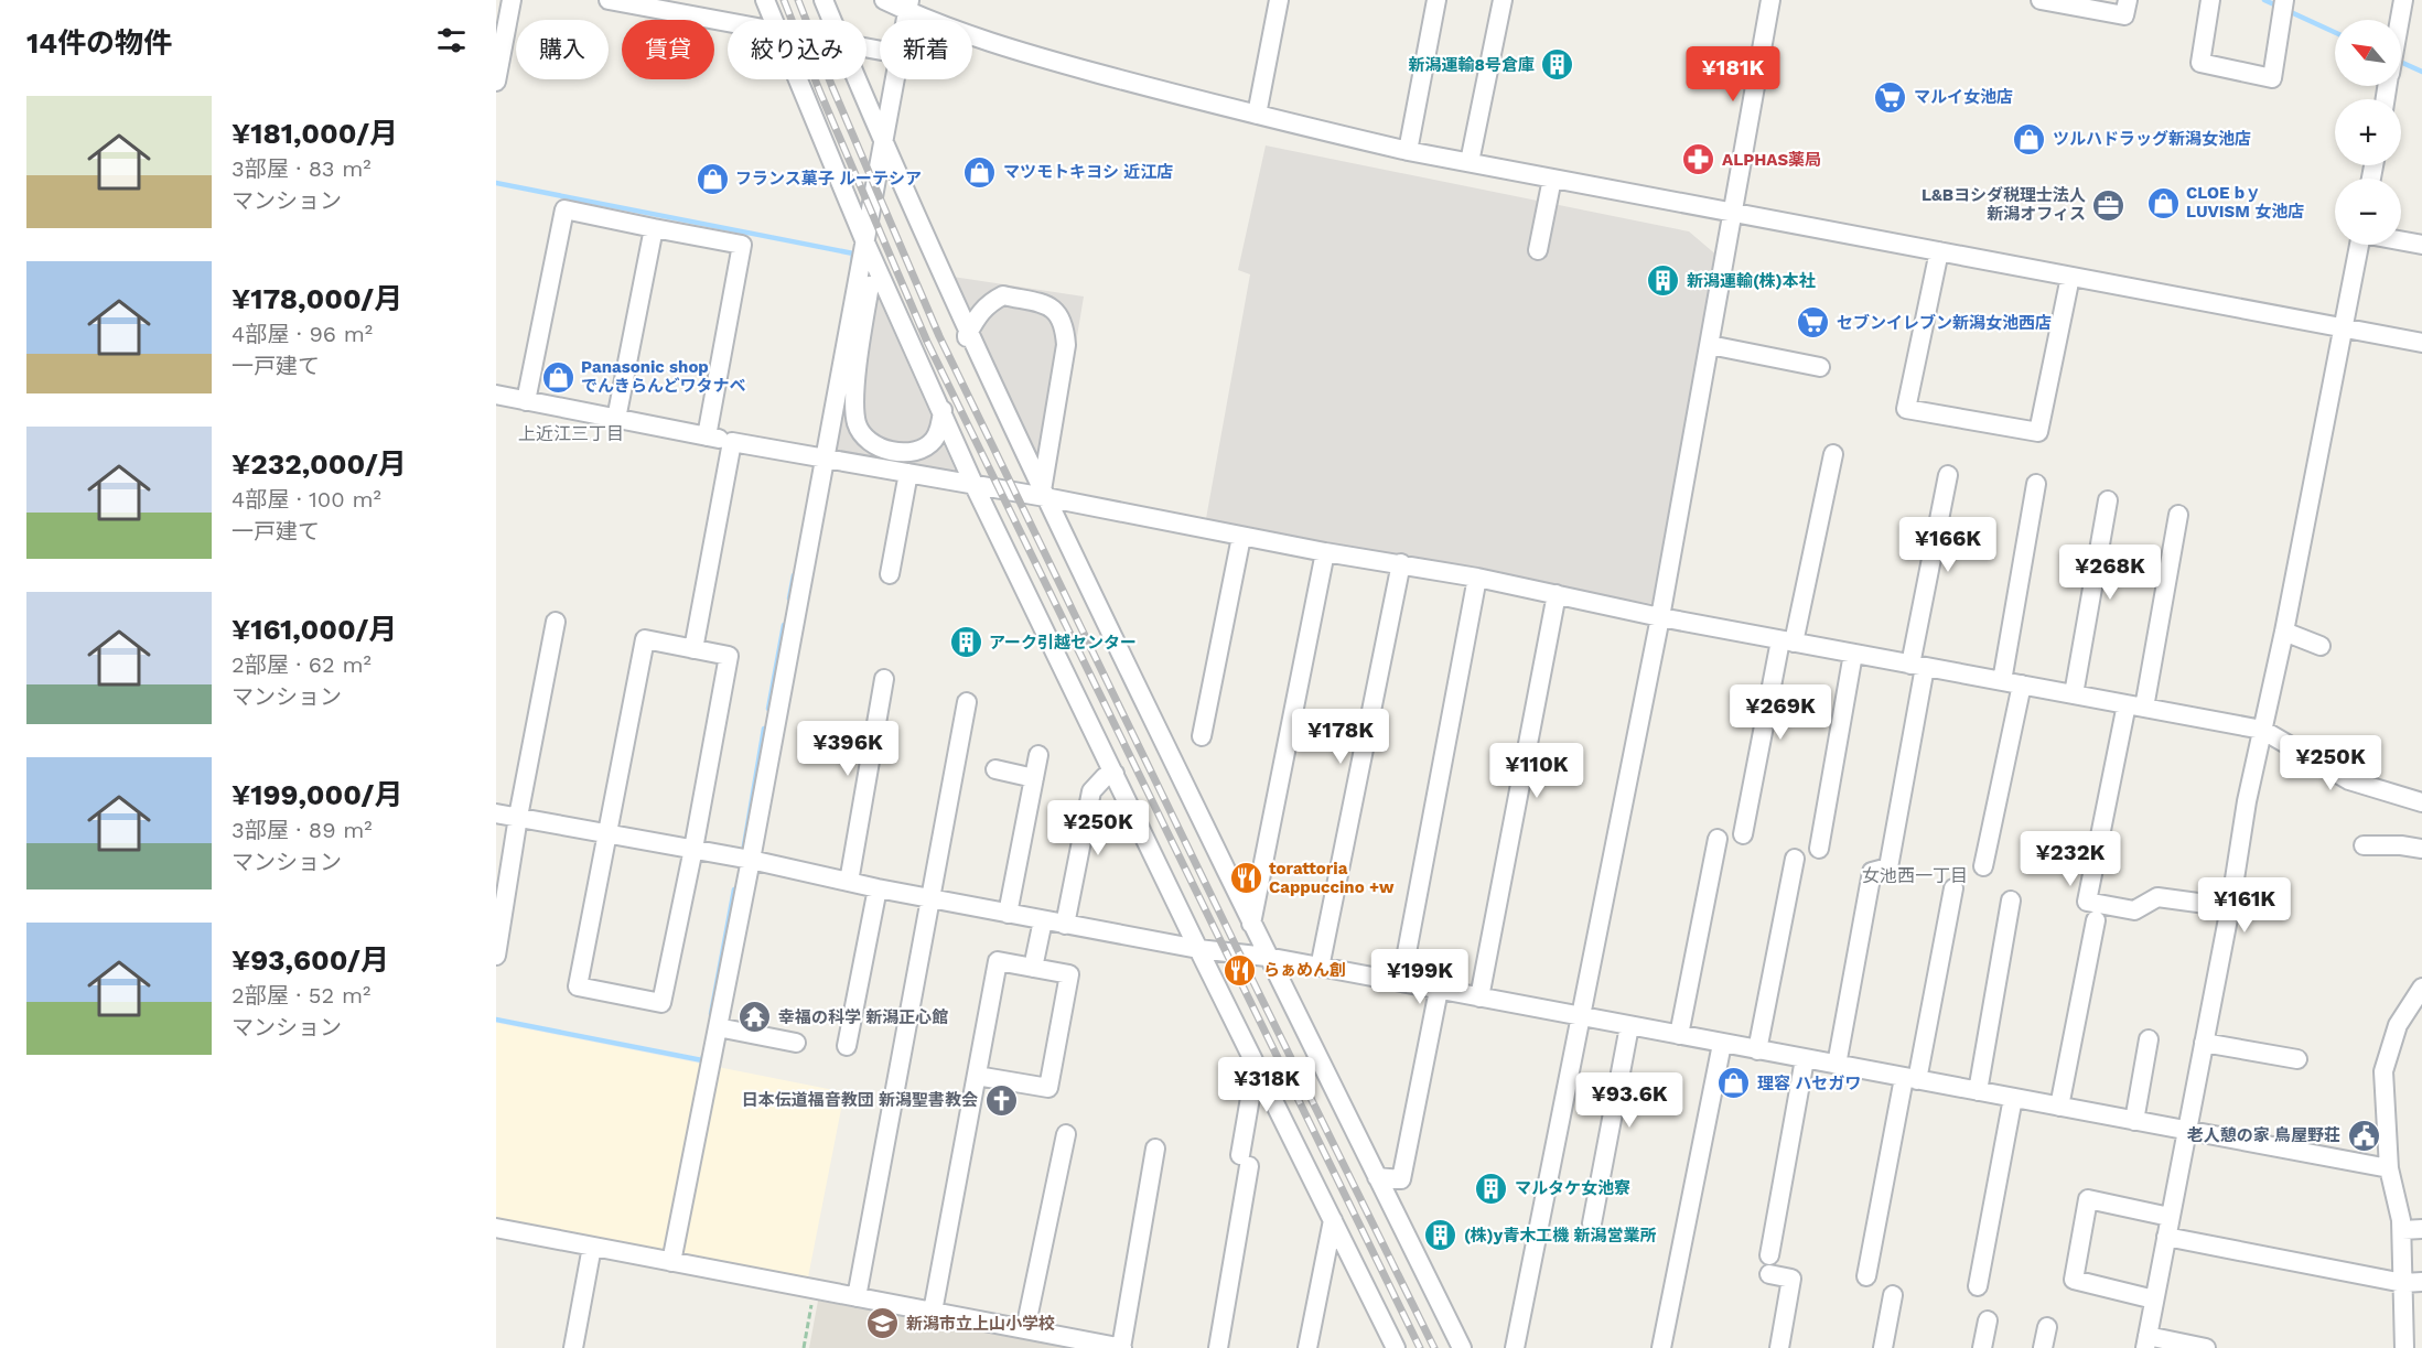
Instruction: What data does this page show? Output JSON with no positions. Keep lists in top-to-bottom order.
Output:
{
  "districts": ["上近江三丁目", "女池西一丁目"],
  "places": {
    "building": [
      "新潟運輸8号倉庫",
      "新潟運輸(株)本社",
      "アーク引越センター",
      "マルタケ女池寮",
      "(株)y青木工機 新潟営業所"
    ],
    "supermarket": ["マルイ女池店", "セブンイレブン新潟女池西店"],
    "shop": [
      "ツルハドラッグ新潟女池店",
      "マツモトキヨシ 近江店",
      "フランス菓子 ルーテシア",
      "CLOE bｙ LUVISM 女池店",
      "Panasonic shop でんきらんどワタナベ",
      "理容 ハセガワ"
    ],
    "pharmacy": ["ALPHAS薬局"],
    "office": ["L&Bヨシダ税理士法人 新潟オフィス"],
    "restaurant": ["torattoria Cappuccino +w", "らぁめん創"],
    "temple": ["幸福の科学 新潟正心館"],
    "church": ["日本伝道福音教団 新潟聖書教会"],
    "public building": ["老人憩の家 鳥屋野荘"],
    "school or university": ["新潟市立上山小学校"]
  },
  "north": "top left",
  "page": {
    "heading": "14件の物件",
    "map_buttons": ["+", "−"],
    "chip": [
      "購入",
      "賃貸",
      "絞り込み",
      "新着"
    ],
    "price": [
      "¥181K",
      "¥166K",
      "¥268K",
      "¥269K",
      "¥178K",
      "¥396K",
      "¥250K",
      "¥110K",
      "¥250K",
      "¥232K",
      "¥161K",
      "¥199K",
      "¥318K",
      "¥93.6K"
    ],
    "list": [
      {
        "name": "¥181,000/月",
        "note": "3部屋 · 83 m² · マンション"
      },
      {
        "name": "¥178,000/月",
        "note": "4部屋 · 96 m² · 一戸建て"
      },
      {
        "name": "¥232,000/月",
        "note": "4部屋 · 100 m² · 一戸建て"
      },
      {
        "name": "¥161,000/月",
        "note": "2部屋 · 62 m² · マンション"
      },
      {
        "name": "¥199,000/月",
        "note": "3部屋 · 89 m² · マンション"
      },
      {
        "name": "¥93,600/月",
        "note": "2部屋 · 52 m² · マンション"
      }
    ]
  }
}
